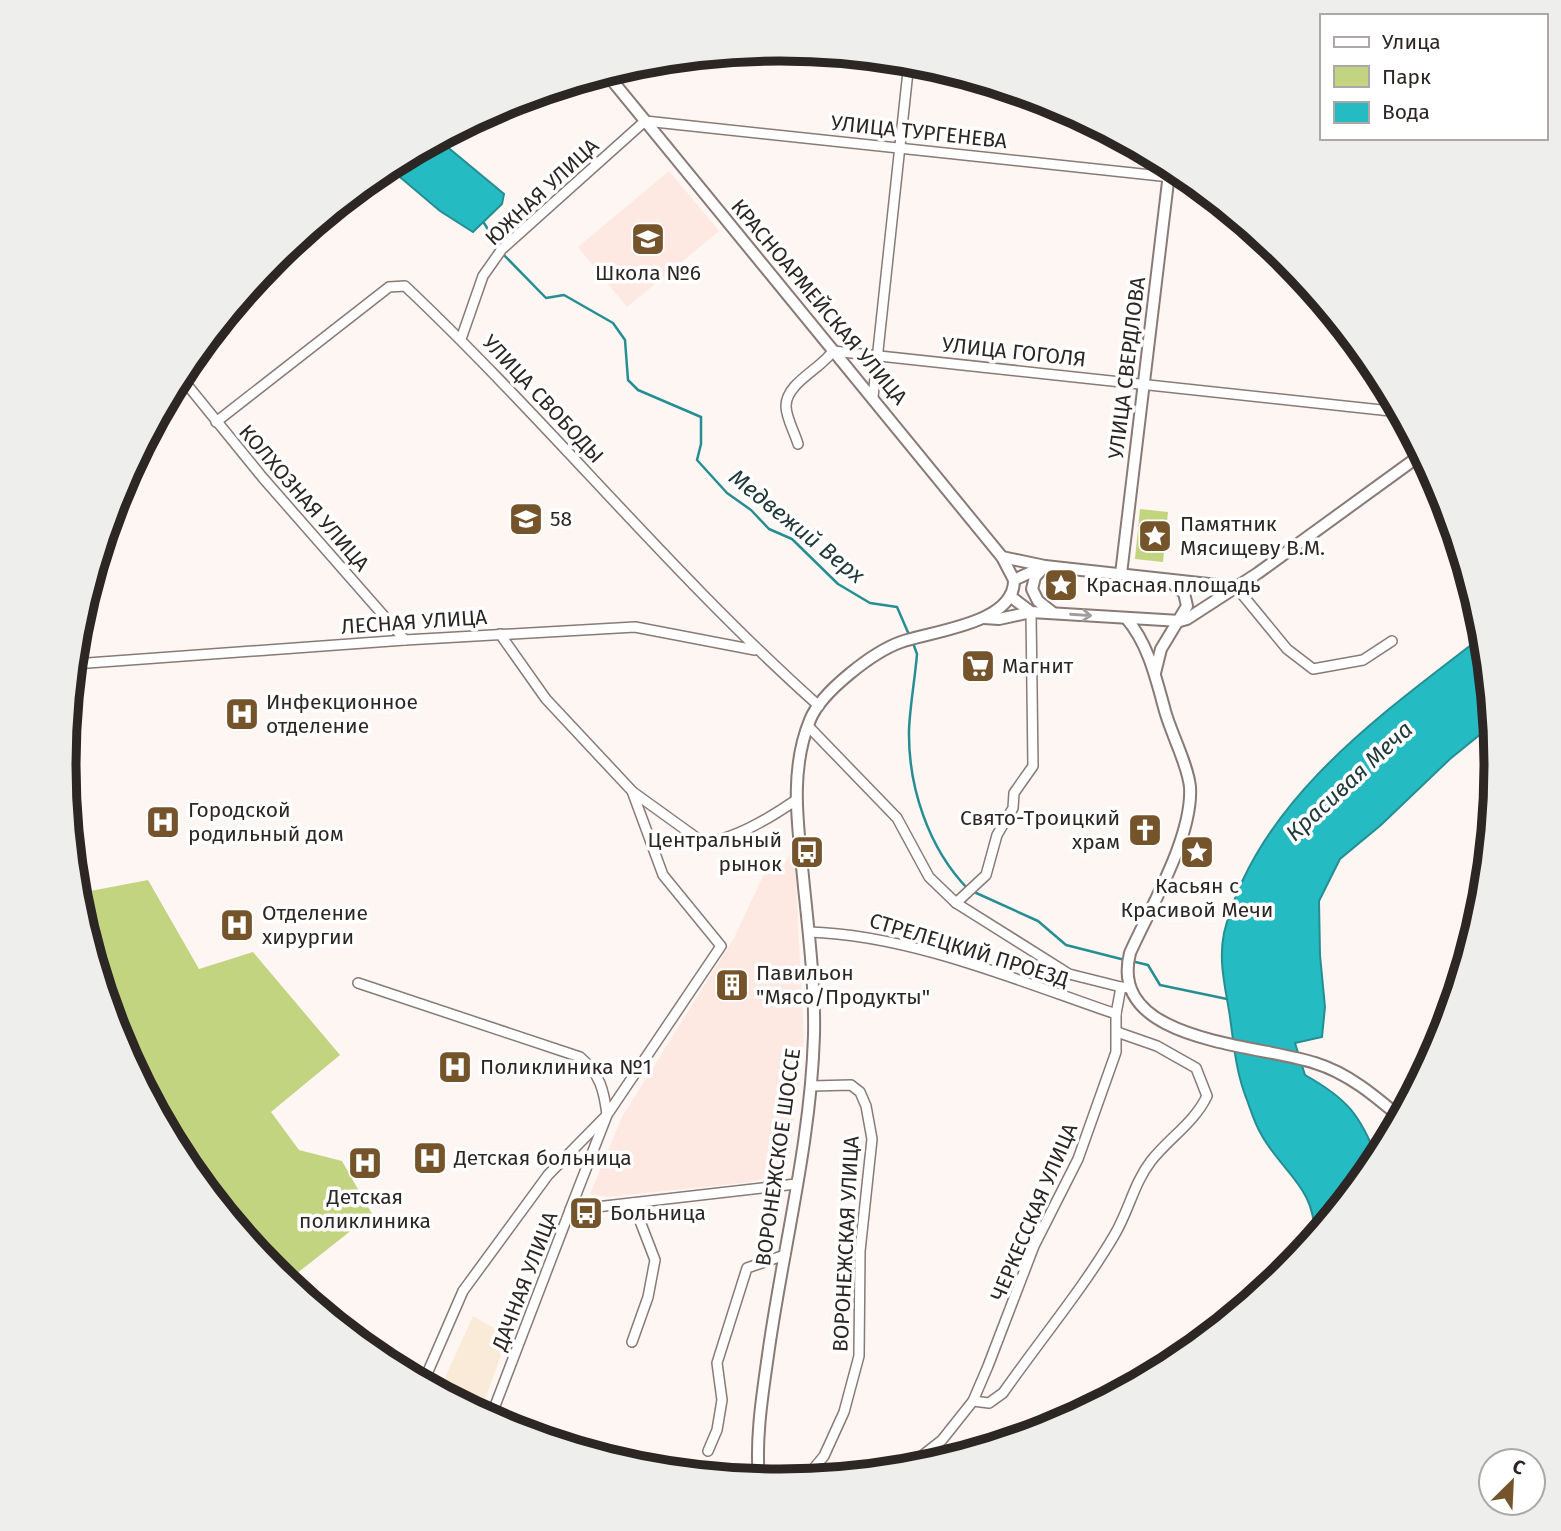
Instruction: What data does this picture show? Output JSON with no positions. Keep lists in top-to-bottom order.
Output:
{
  "streets": {
    "main road": ["КРАСНОАРМЕЙСКАЯ УЛИЦА", "УЛИЦА СВЕРДЛОВА", "ВОРОНЕЖСКОЕ ШОССЕ"],
    "street": [
      "УЛИЦА ТУРГЕНЕВА",
      "ЮЖНАЯ УЛИЦА",
      "УЛИЦА ГОГОЛЯ",
      "УЛИЦА СВОБОДЫ",
      "КОЛХОЗНАЯ УЛИЦА",
      "ЛЕСНАЯ УЛИЦА",
      "СТРЕЛЕЦКИЙ ПРОЕЗД",
      "ЧЕРКЕССКАЯ УЛИЦА",
      "ВОРОНЕЖСКАЯ УЛИЦА",
      "ДАЧНАЯ УЛИЦА"
    ]
  },
  "crossings": [
    ["УЛИЦА ТУРГЕНЕВА", "ЮЖНАЯ УЛИЦА"],
    ["УЛИЦА ТУРГЕНЕВА", "КРАСНОАРМЕЙСКАЯ УЛИЦА"],
    ["ЮЖНАЯ УЛИЦА", "КРАСНОАРМЕЙСКАЯ УЛИЦА"],
    ["ЮЖНАЯ УЛИЦА", "УЛИЦА СВОБОДЫ"],
    ["КРАСНОАРМЕЙСКАЯ УЛИЦА", "УЛИЦА ГОГОЛЯ"],
    ["УЛИЦА ГОГОЛЯ", "УЛИЦА СВЕРДЛОВА"],
    ["УЛИЦА СВОБОДЫ", "КОЛХОЗНАЯ УЛИЦА"],
    ["УЛИЦА СВОБОДЫ", "ЛЕСНАЯ УЛИЦА"],
    ["УЛИЦА СВОБОДЫ", "ВОРОНЕЖСКОЕ ШОССЕ"],
    ["КОЛХОЗНАЯ УЛИЦА", "ЛЕСНАЯ УЛИЦА"],
    ["СТРЕЛЕЦКИЙ ПРОЕЗД", "ВОРОНЕЖСКОЕ ШОССЕ"],
    ["СТРЕЛЕЦКИЙ ПРОЕЗД", "ЧЕРКЕССКАЯ УЛИЦА"],
    ["ВОРОНЕЖСКОЕ ШОССЕ", "ВОРОНЕЖСКАЯ УЛИЦА"],
    ["ВОРОНЕЖСКОЕ ШОССЕ", "ДАЧНАЯ УЛИЦА"]
  ],
  "water": ["Медвежий Верх", "Красивая Меча"],
  "places": {
    "school or university": ["Школа №6", "58"],
    "place": ["Памятник Мясищеву В.М.", "Красная площадь", "Касьян с Красивой Мечи"],
    "supermarket": ["Магнит"],
    "hospital": [
      "Инфекционное отделение",
      "Городской родильный дом",
      "Отделение хирургии",
      "Поликлиника №1",
      "Детская больница",
      "Детская поликлиника"
    ],
    "church": ["Свято-Троицкий храм"],
    "bus stop": ["Центральный рынок", "Больница"],
    "building": ["Павильон \"Мясо/Продукты\""]
  },
  "legend": ["Улица", "Парк", "Вода"],
  "north": "top right"
}
